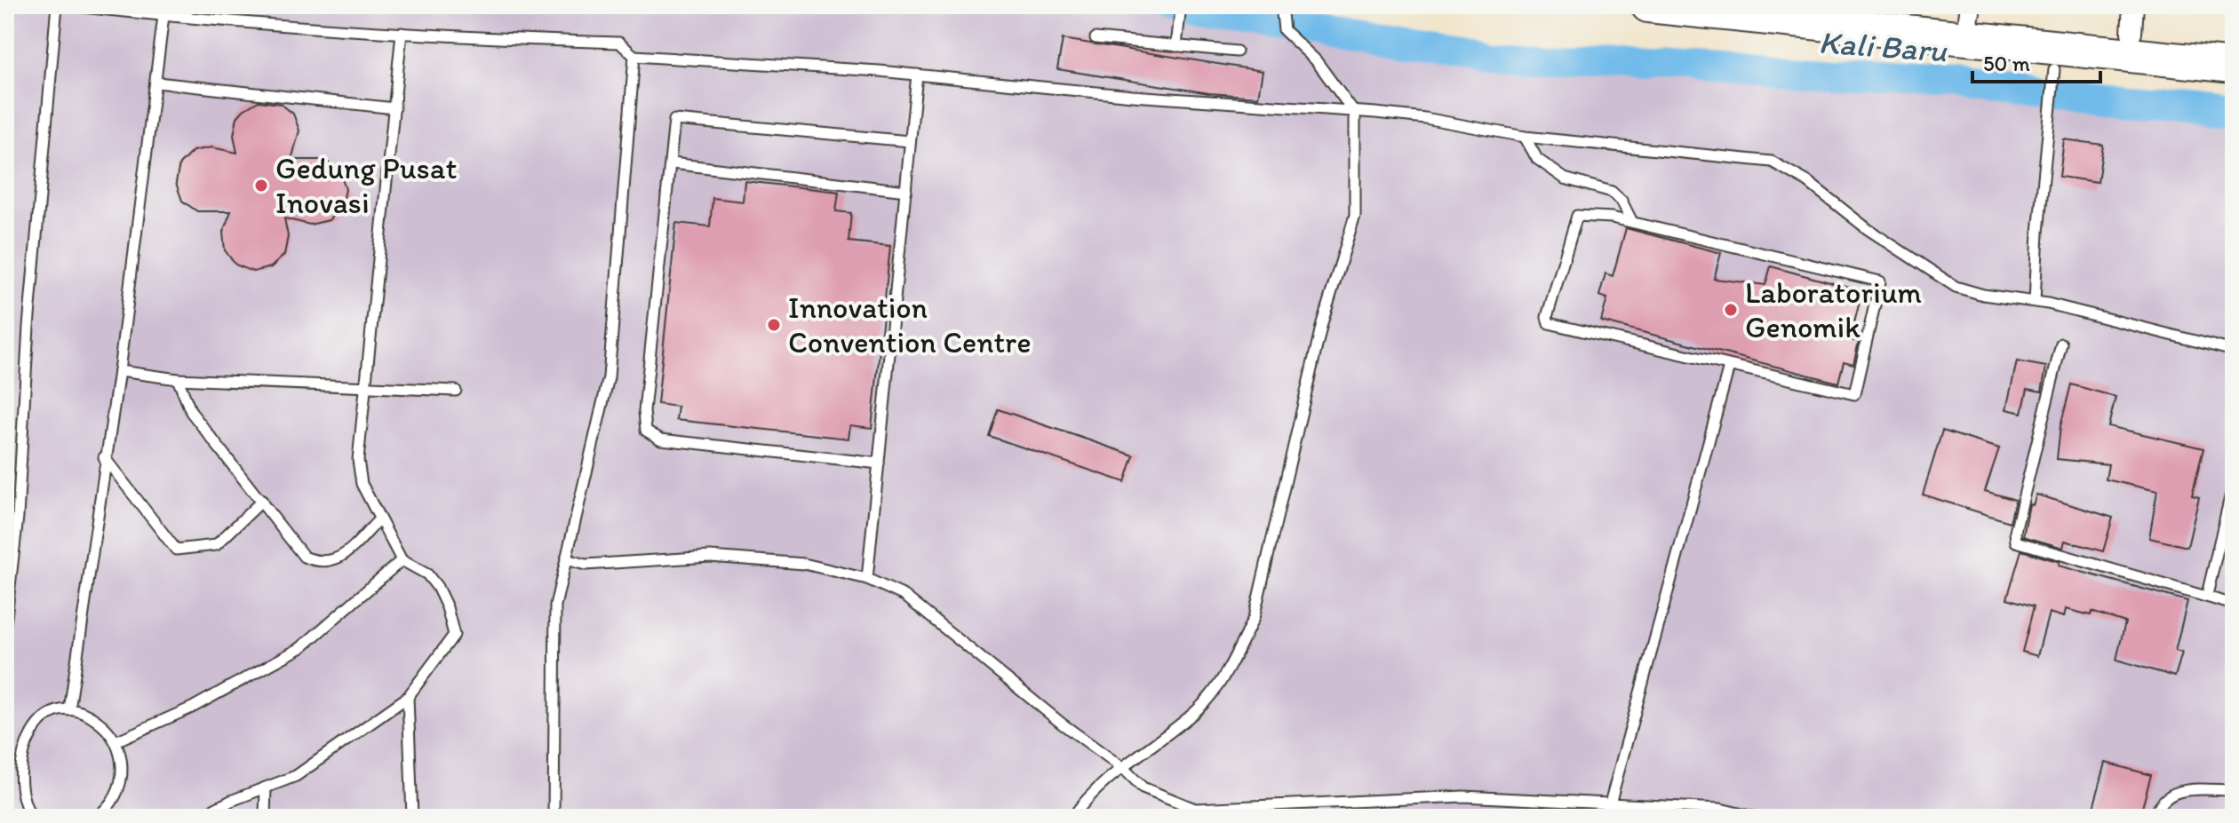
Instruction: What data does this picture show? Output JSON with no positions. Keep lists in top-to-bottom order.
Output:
{
  "water": ["Kali Baru"],
  "places": ["Gedung Pusat Inovasi", "Laboratorium Genomik", "Innovation Convention Centre"],
  "scale_bar": "50 m"
}
